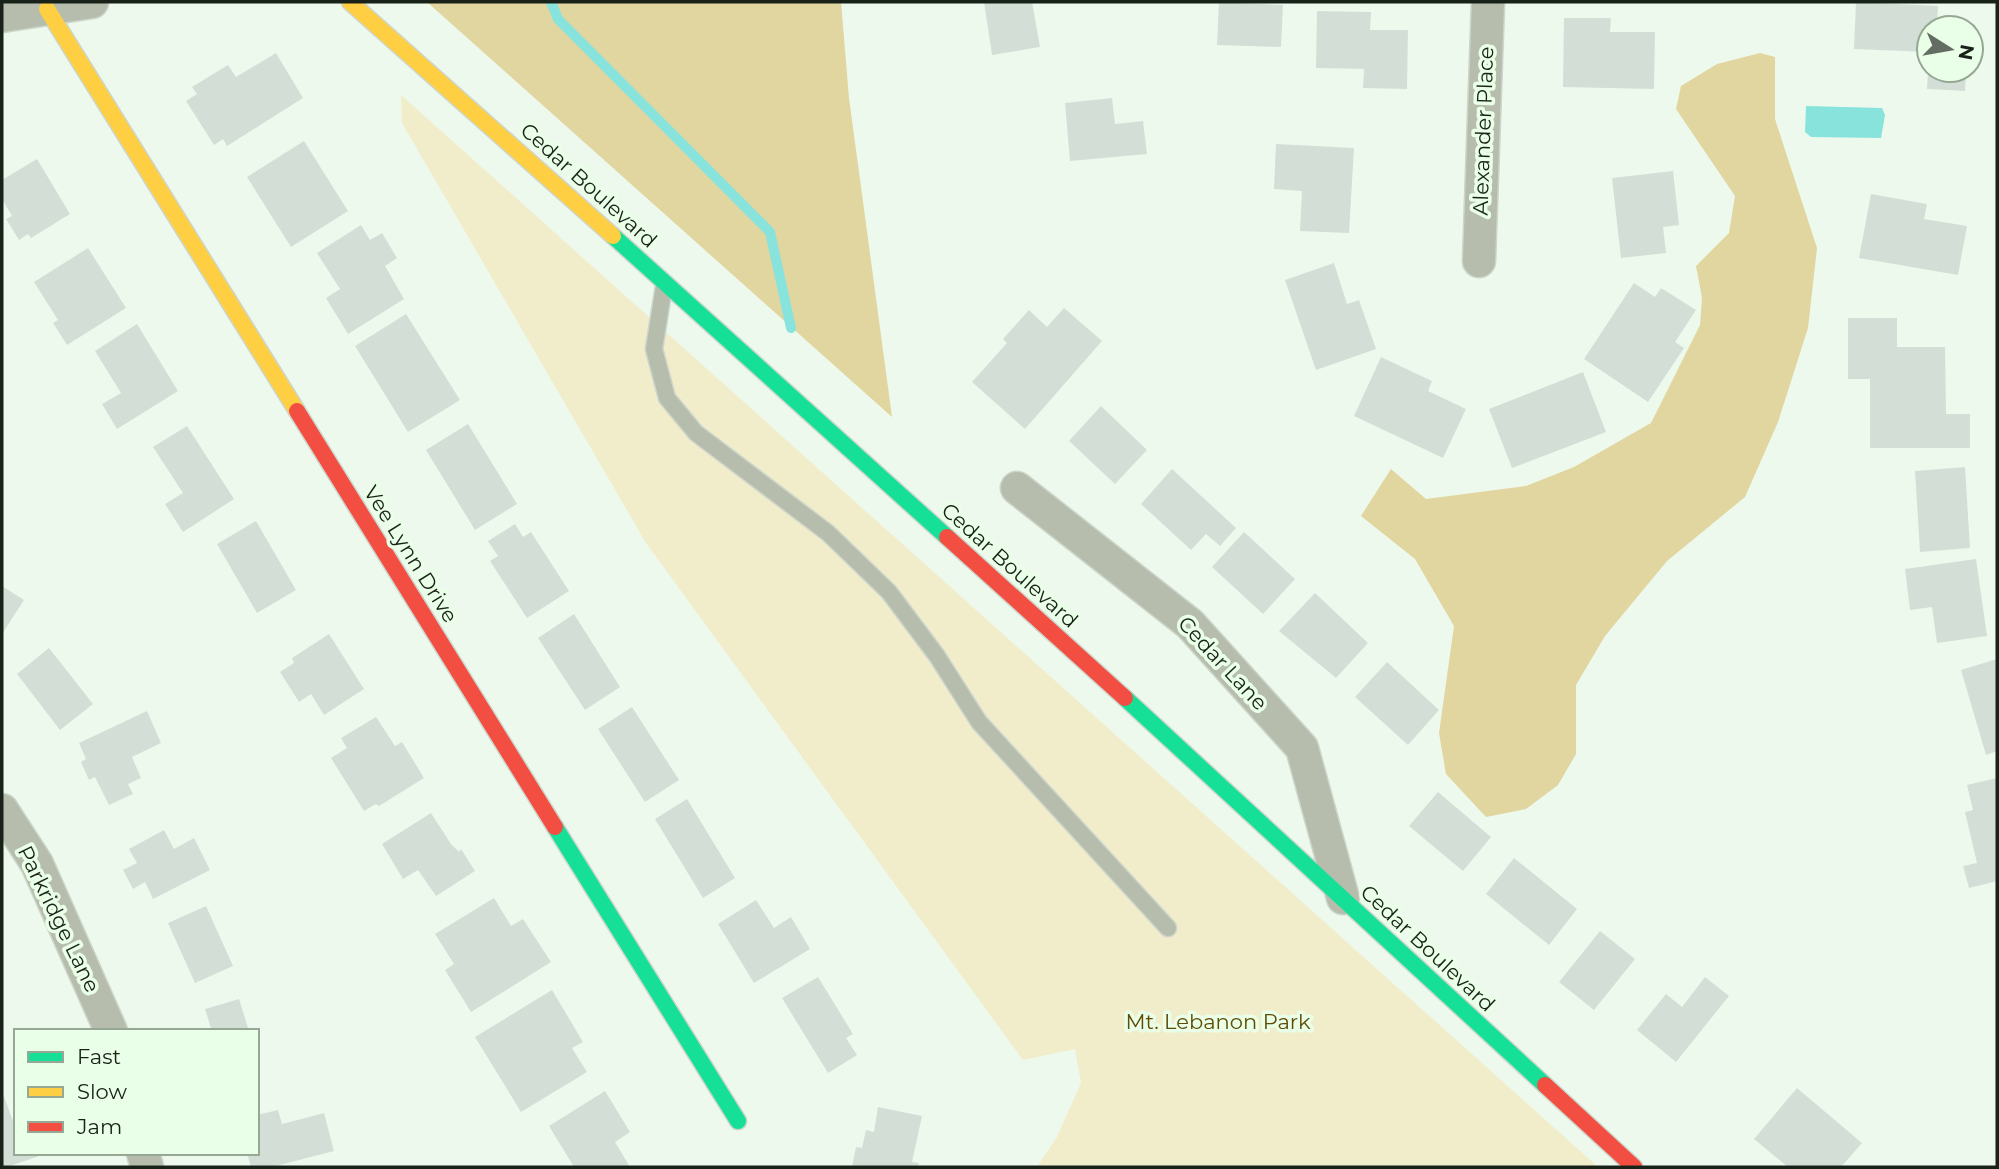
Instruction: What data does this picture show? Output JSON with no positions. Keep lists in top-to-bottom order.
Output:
{
  "streets": {
    "street": [
      "Alexander Place",
      "Cedar Boulevard",
      "Vee Lynn Drive",
      "Cedar Lane",
      "Parkridge Lane"
    ]
  },
  "crossings": [
    ["Cedar Boulevard", "Cedar Lane"]
  ],
  "parks": ["Mt. Lebanon Park"],
  "legend": ["Fast", "Slow", "Jam"],
  "north": "right"
}
